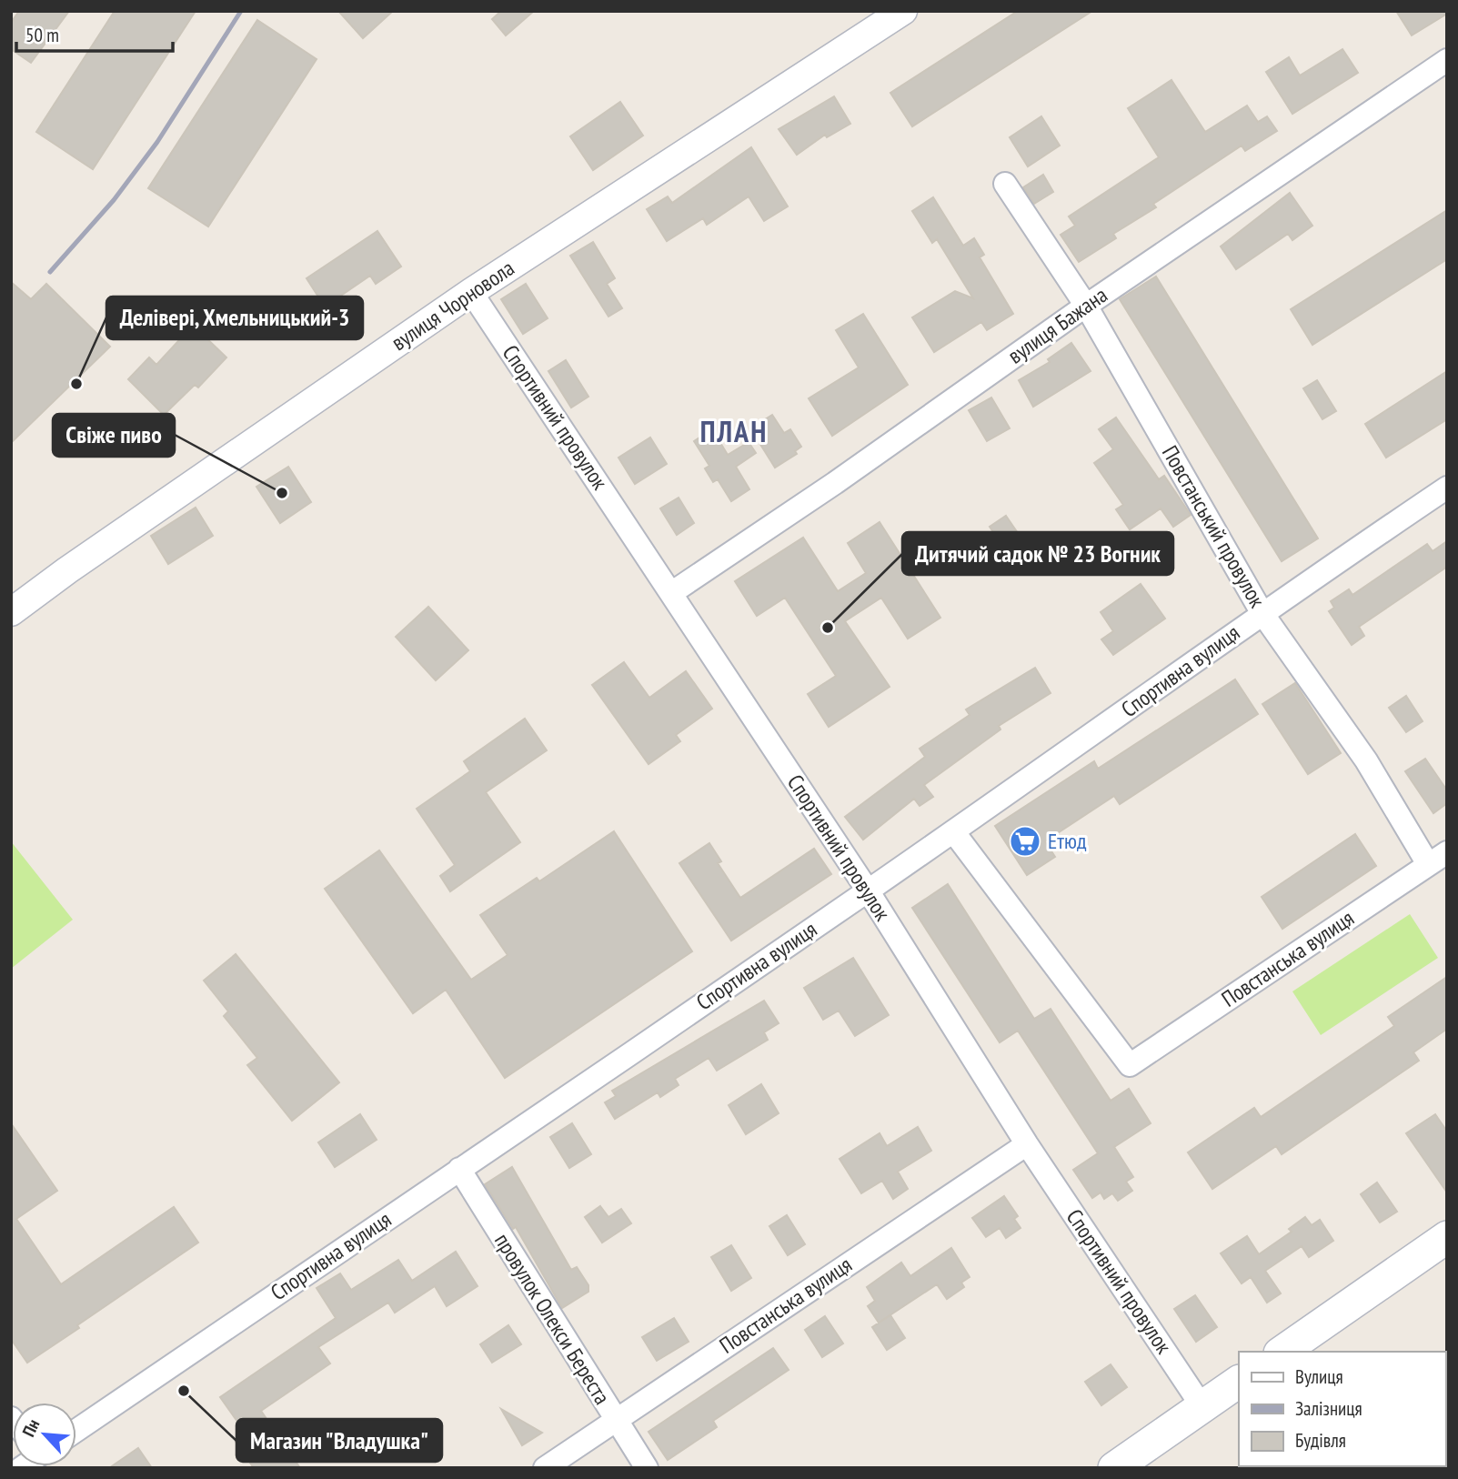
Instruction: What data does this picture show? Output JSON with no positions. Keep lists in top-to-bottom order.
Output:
{
  "streets": {
    "street": [
      "вулиця Чорновола",
      "вулиця Бажана",
      "Спортивний провулок",
      "Повстанський провулок",
      "Спортивна вулиця",
      "Повстанська вулиця",
      "провулок Олекси Береста"
    ]
  },
  "crossings": [
    ["вулиця Чорновола", "Спортивний провулок"],
    ["вулиця Бажана", "Спортивний провулок"],
    ["вулиця Бажана", "Повстанський провулок"],
    ["Спортивний провулок", "Спортивна вулиця"],
    ["Спортивний провулок", "Повстанська вулиця"],
    ["Повстанський провулок", "Спортивна вулиця"],
    ["Повстанський провулок", "Повстанська вулиця"],
    ["Спортивна вулиця", "Повстанська вулиця"],
    ["Спортивна вулиця", "провулок Олекси Береста"],
    ["Повстанська вулиця", "провулок Олекси Береста"]
  ],
  "districts": ["ПЛАН"],
  "places": {
    "other": [
      "Делівері, Хмельницький-3",
      "Свіже пиво",
      "Дитячий садок № 23 Вогник",
      "Магазин \"Владушка\""
    ],
    "supermarket": ["Етюд"]
  },
  "legend": ["Вулиця", "Залізниця", "Будівля"],
  "scale_bar": "50 m",
  "north": "top left"
}
